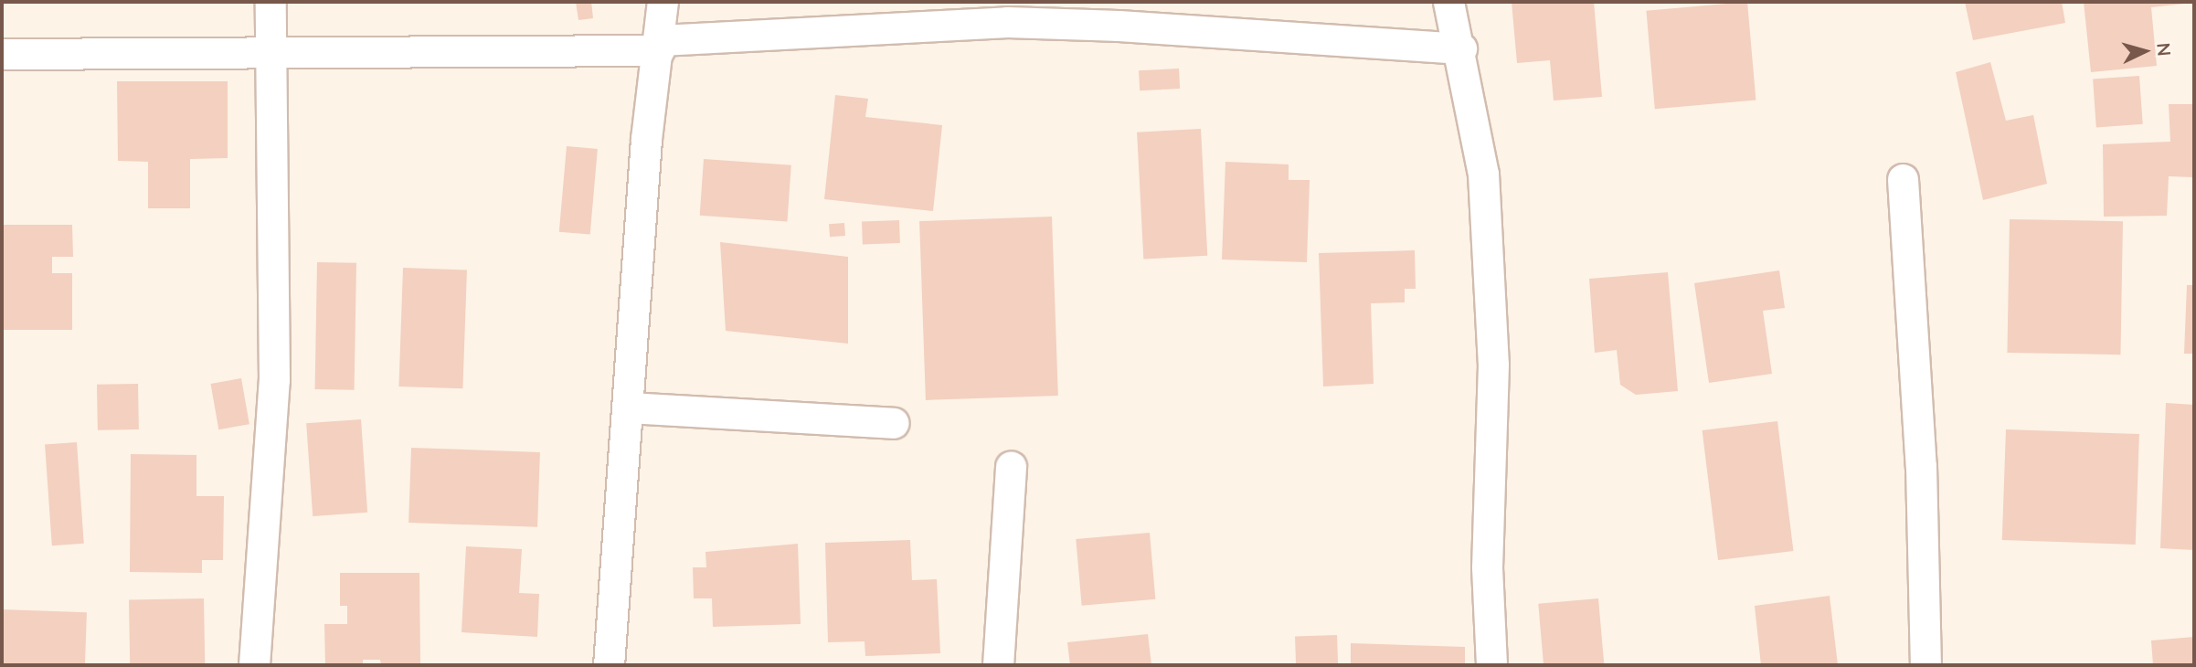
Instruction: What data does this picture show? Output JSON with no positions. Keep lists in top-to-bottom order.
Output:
{
  "north": "right"
}
